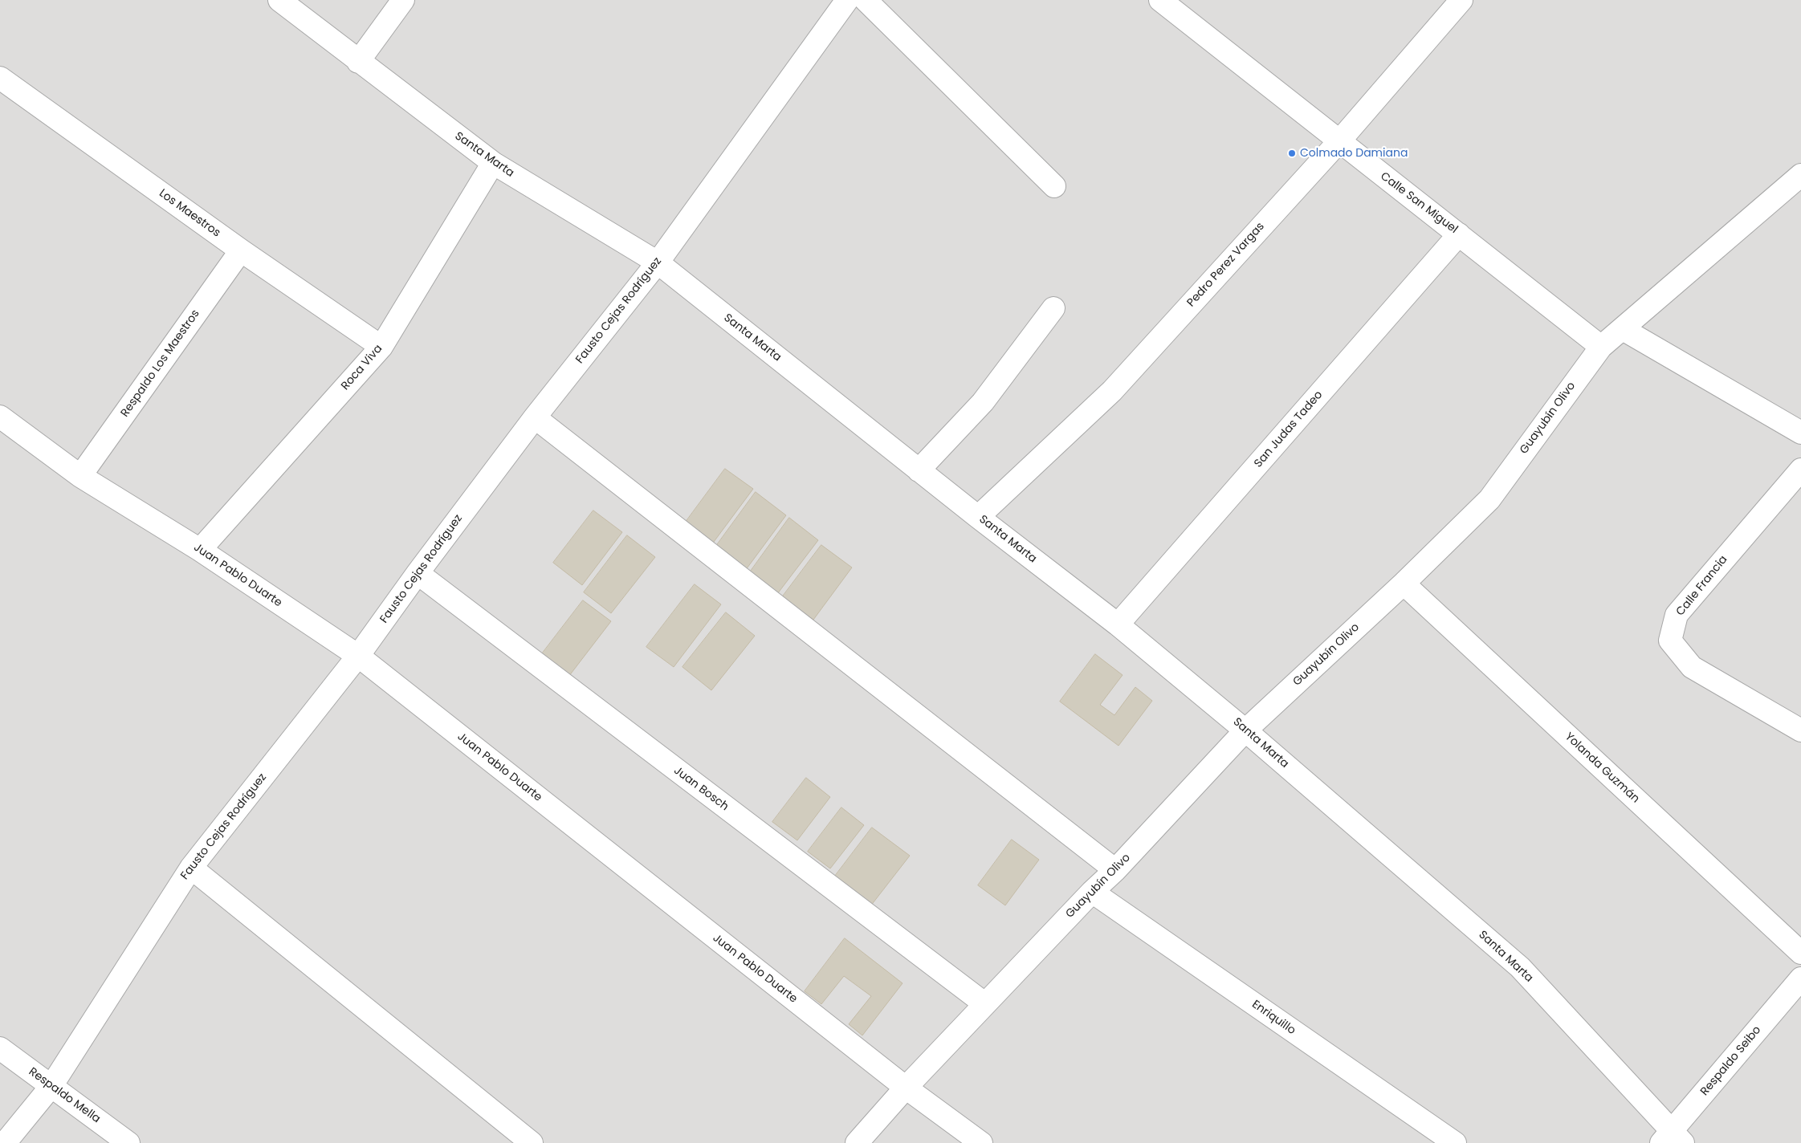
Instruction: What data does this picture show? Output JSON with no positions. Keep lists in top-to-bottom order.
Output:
{
  "streets": {
    "street": [
      "Santa Marta",
      "Calle San Miguel",
      "Los Maestros",
      "Pedro Perez Vargas",
      "Fausto Cejas Rodríguez",
      "Respaldo Los Maestros",
      "Roca Viva",
      "Guayubín Olivo",
      "San Judas Tadeo",
      "Juan Pablo Duarte",
      "Calle Francia",
      "Yolanda Guzmán",
      "Juan Bosch",
      "Enriquillo",
      "Respaldo Seibo",
      "Respaldo Mella"
    ]
  },
  "crossings": [
    ["Santa Marta", "Pedro Perez Vargas"],
    ["Santa Marta", "Fausto Cejas Rodríguez"],
    ["Santa Marta", "Roca Viva"],
    ["Santa Marta", "Guayubín Olivo"],
    ["Santa Marta", "San Judas Tadeo"],
    ["Santa Marta", "Respaldo Seibo"],
    ["Calle San Miguel", "Pedro Perez Vargas"],
    ["Calle San Miguel", "Guayubín Olivo"],
    ["Calle San Miguel", "San Judas Tadeo"],
    ["Los Maestros", "Respaldo Los Maestros"],
    ["Los Maestros", "Roca Viva"],
    ["Fausto Cejas Rodríguez", "Juan Pablo Duarte"],
    ["Fausto Cejas Rodríguez", "Juan Bosch"],
    ["Fausto Cejas Rodríguez", "Respaldo Mella"],
    ["Respaldo Los Maestros", "Juan Pablo Duarte"],
    ["Roca Viva", "Juan Pablo Duarte"],
    ["Guayubín Olivo", "Juan Pablo Duarte"],
    ["Guayubín Olivo", "Yolanda Guzmán"],
    ["Guayubín Olivo", "Juan Bosch"],
    ["Guayubín Olivo", "Enriquillo"]
  ],
  "places": ["Colmado Damiana"]
}
